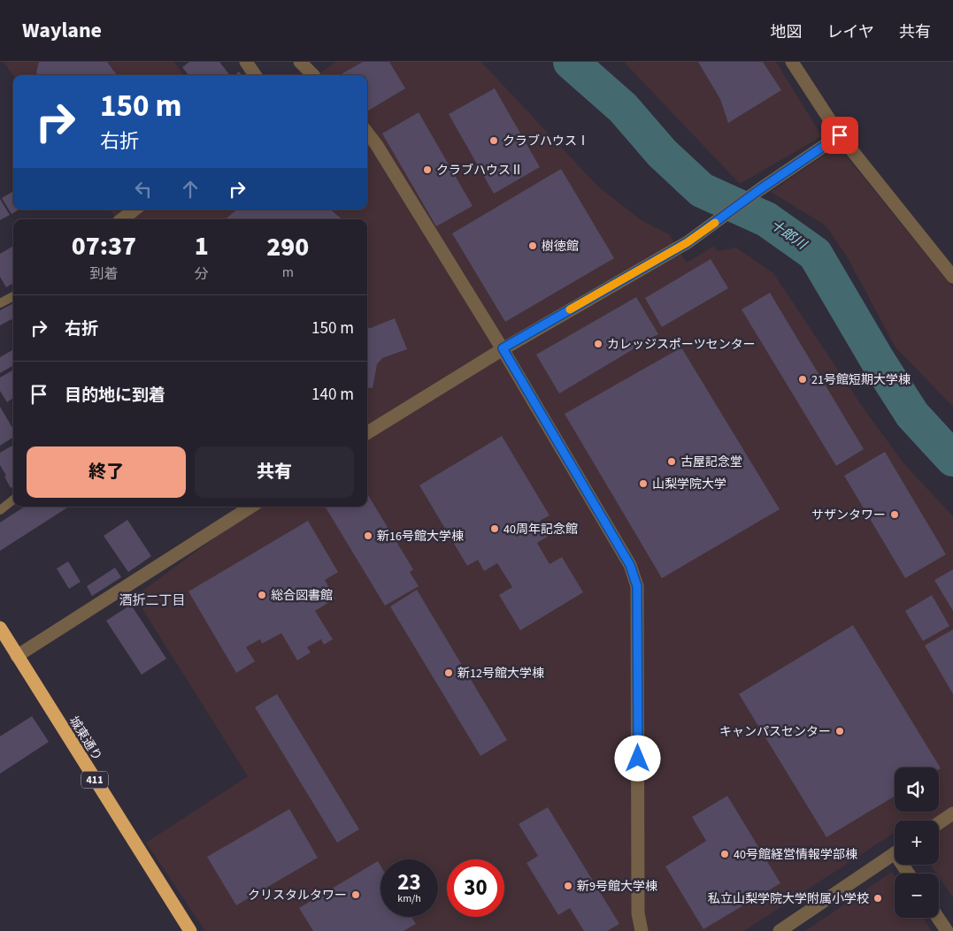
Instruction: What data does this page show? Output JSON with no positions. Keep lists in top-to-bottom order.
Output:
{
  "streets": {
    "highway": ["城東通り", "411"]
  },
  "districts": ["酒折二丁目"],
  "water": ["十郎川"],
  "places": [
    "クラブハウスⅠ",
    "クラブハウスⅡ",
    "樹徳館",
    "カレッジスポーツセンター",
    "21号館短期大学棟",
    "古屋記念堂",
    "山梨学院大学",
    "サザンタワー",
    "40周年記念館",
    "新16号館大学棟",
    "総合図書館",
    "新12号館大学棟",
    "キャンパスセンター",
    "40号館経営情報学部棟",
    "新9号館大学棟",
    "クリスタルタワー",
    "私立山梨学院大学附属小学校"
  ],
  "page": {
    "header": "Waylane",
    "nav": ["地図", "レイヤ", "共有"],
    "turn": ["150 m", "右折"],
    "eta": [
      "07:37",
      "到着",
      "1",
      "分",
      "290",
      "m"
    ],
    "list": [
      {
        "name": "右折",
        "value": "150 m"
      },
      {
        "name": "目的地に到着",
        "value": "140 m"
      }
    ],
    "buttons": ["終了", "共有"],
    "map_buttons": ["+", "−"],
    "speed": "23 km/h",
    "limit": "30"
  }
}
